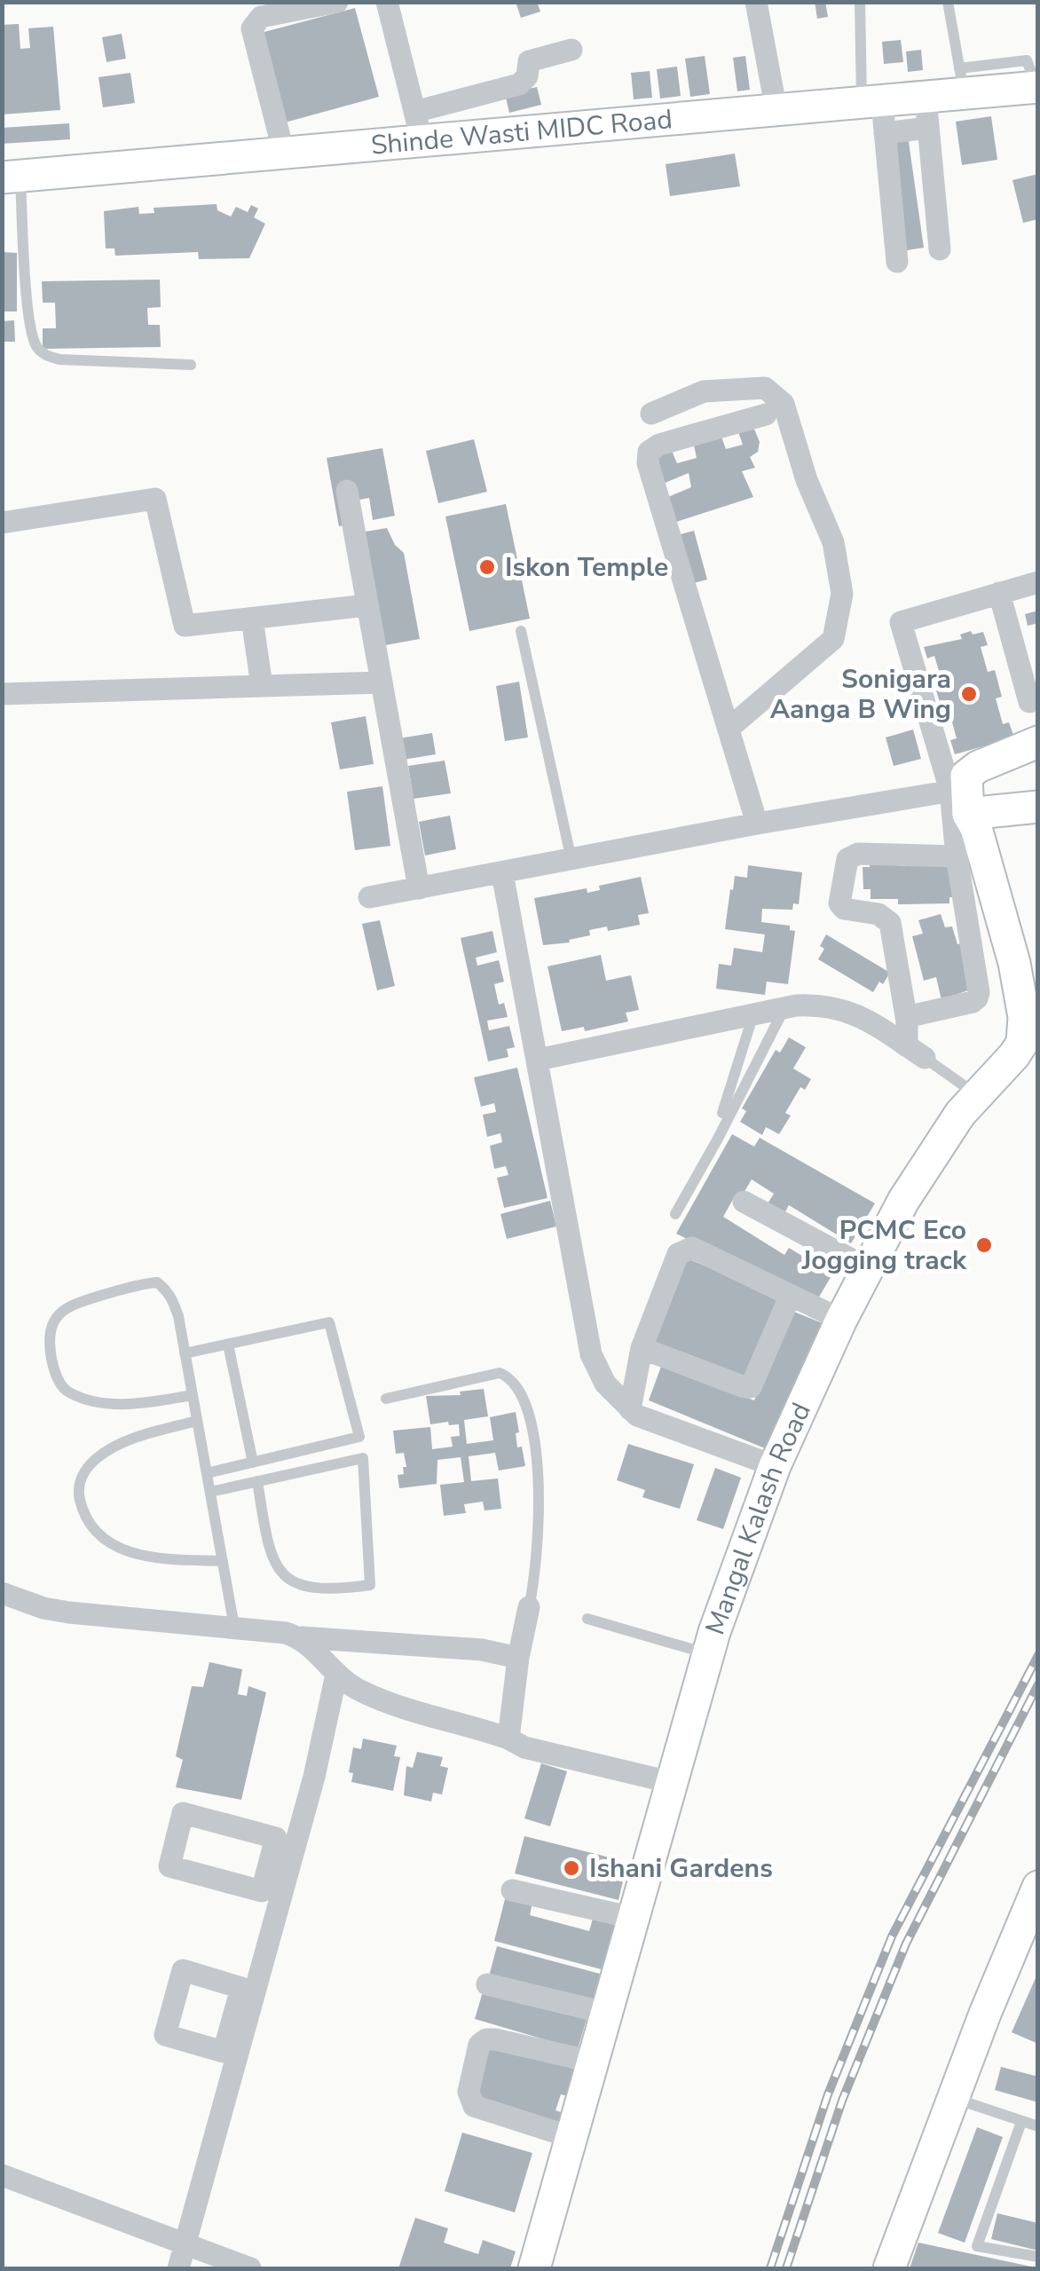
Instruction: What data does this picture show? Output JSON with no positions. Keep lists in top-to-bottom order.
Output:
{
  "streets": {
    "street": ["Shinde Wasti MIDC Road", "Mangal Kalash Road"]
  },
  "places": [
    "Iskon Temple",
    "Sonigara Aanga B Wing",
    "PCMC Eco Jogging track",
    "Ishani Gardens"
  ]
}
